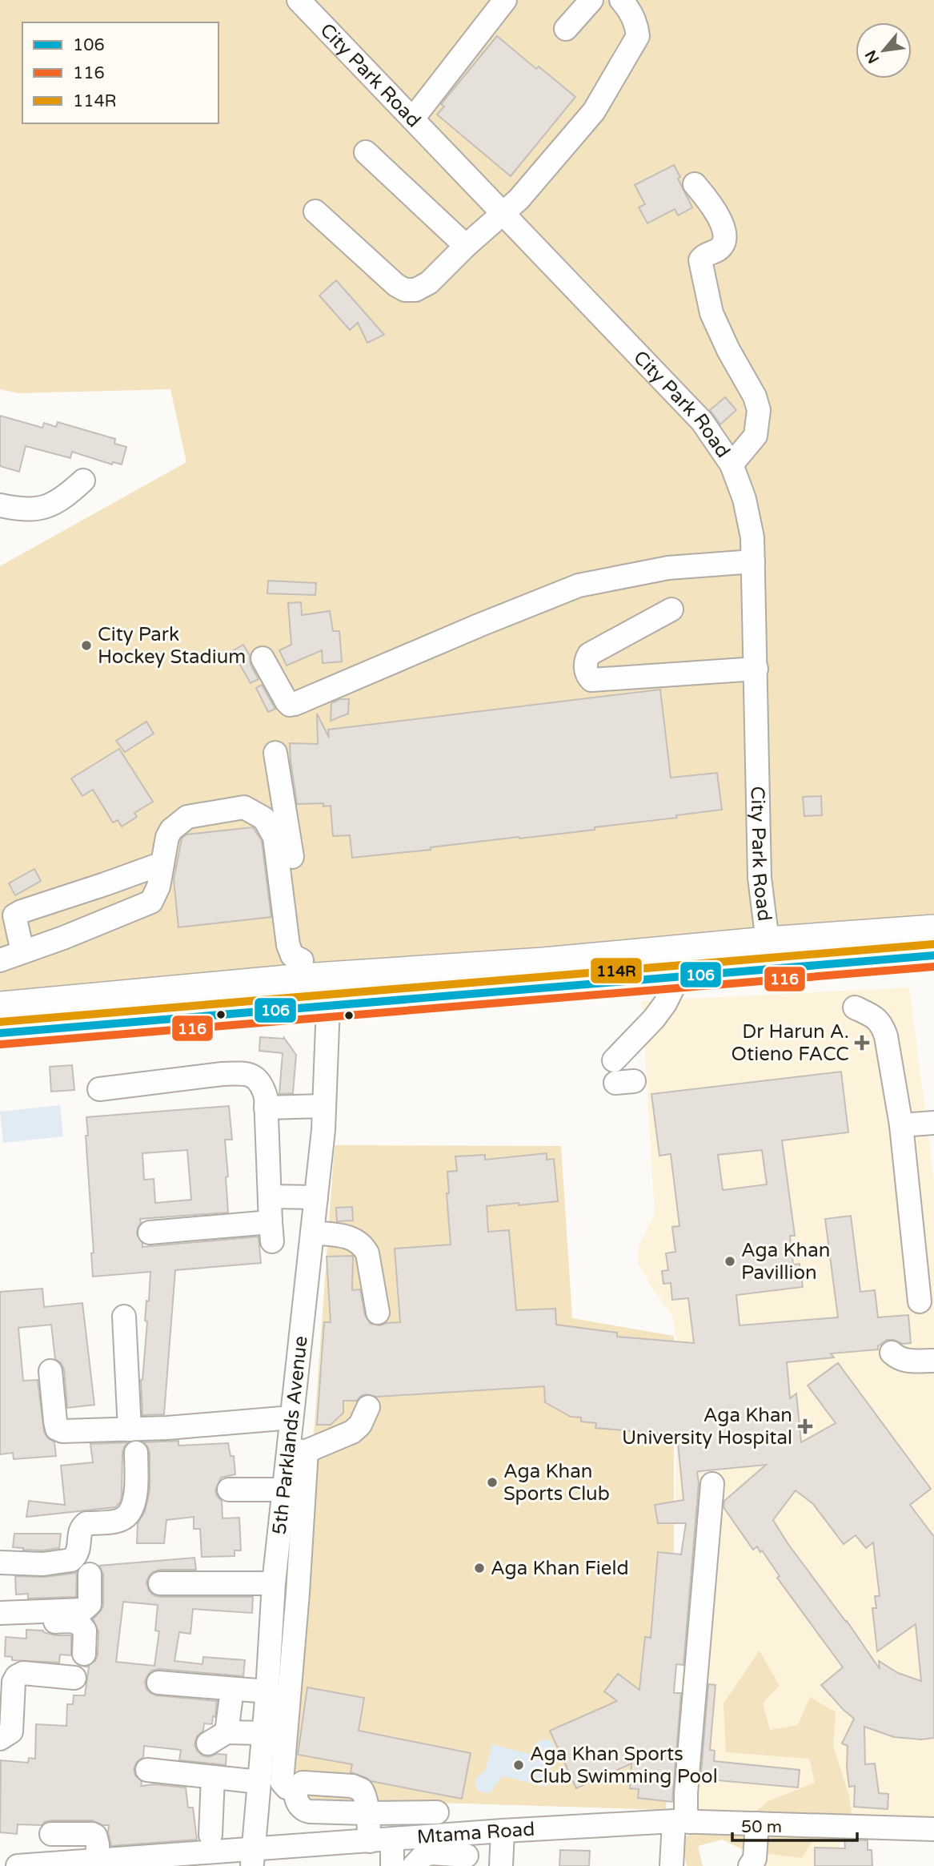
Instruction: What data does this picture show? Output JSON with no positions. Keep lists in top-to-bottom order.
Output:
{
  "streets": {
    "street": ["City Park Road", "5th Parklands Avenue", "Mtama Road"]
  },
  "crossings": [
    ["5th Parklands Avenue", "Mtama Road"]
  ],
  "places": {
    "other": [
      "City Park Hockey Stadium",
      "Aga Khan Pavillion",
      "Aga Khan Sports Club",
      "Aga Khan Field",
      "Aga Khan Sports Club Swimming Pool"
    ],
    "health": ["Dr Harun A. Otieno FACC", "Aga Khan University Hospital"]
  },
  "lines": ["transit line 114R", "transit line 106", "transit line 116"],
  "legend": ["106", "116", "114R"],
  "scale_bar": "50 m",
  "north": "bottom left"
}
